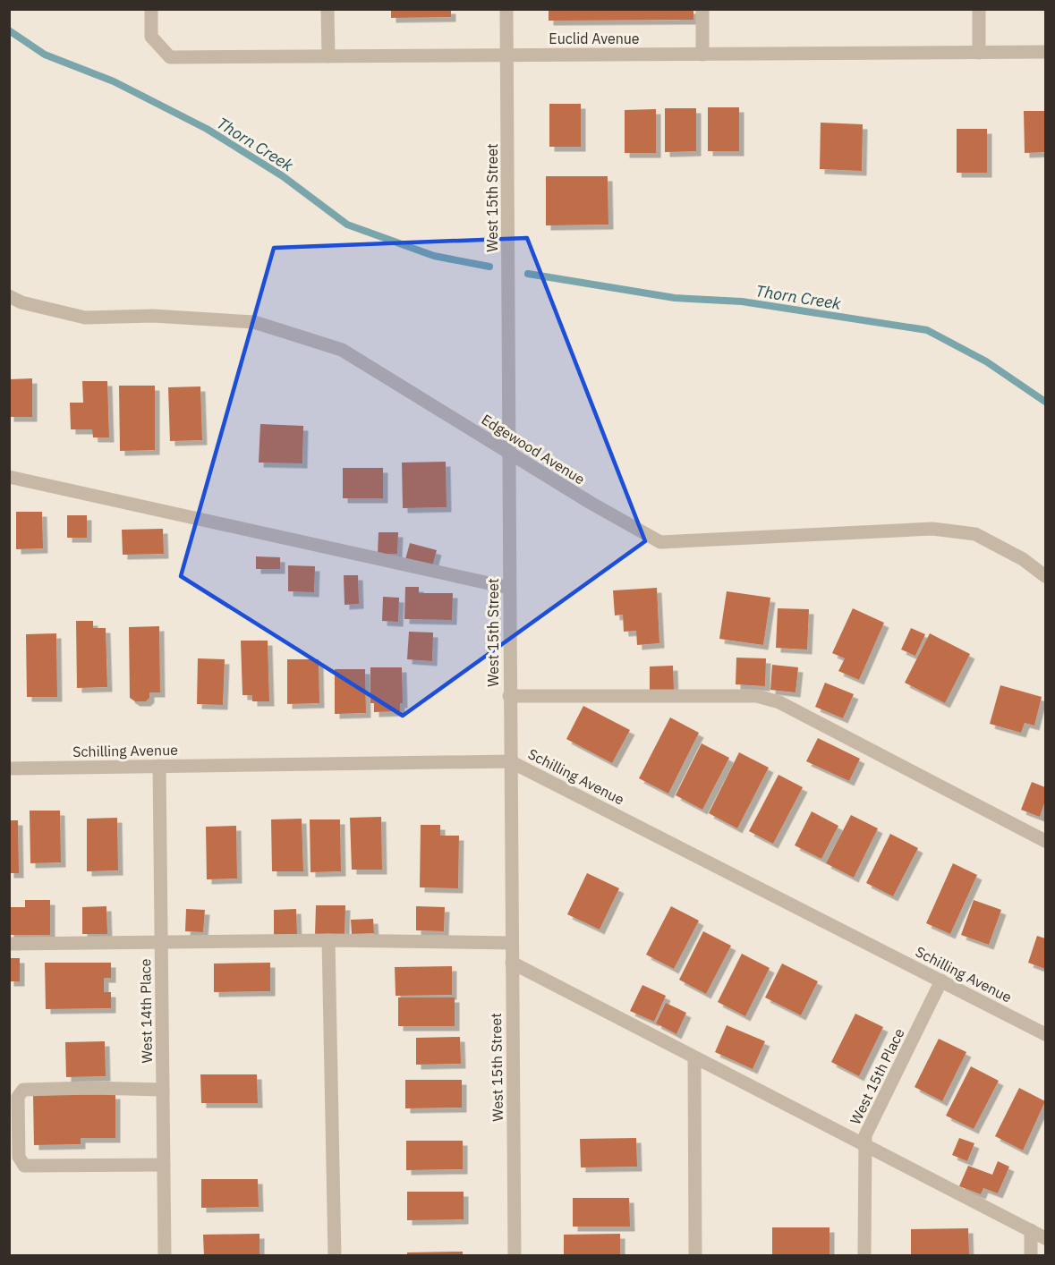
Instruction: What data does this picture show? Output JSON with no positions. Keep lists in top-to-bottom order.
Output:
{
  "streets": {
    "street": [
      "Euclid Avenue",
      "West 15th Street",
      "Edgewood Avenue",
      "Schilling Avenue",
      "West 14th Place",
      "West 15th Place"
    ]
  },
  "crossings": [
    ["Euclid Avenue", "West 15th Street"],
    ["West 15th Street", "Edgewood Avenue"],
    ["West 15th Street", "Schilling Avenue"],
    ["Schilling Avenue", "West 14th Place"],
    ["Schilling Avenue", "West 15th Place"]
  ],
  "water": ["Thorn Creek"]
}
